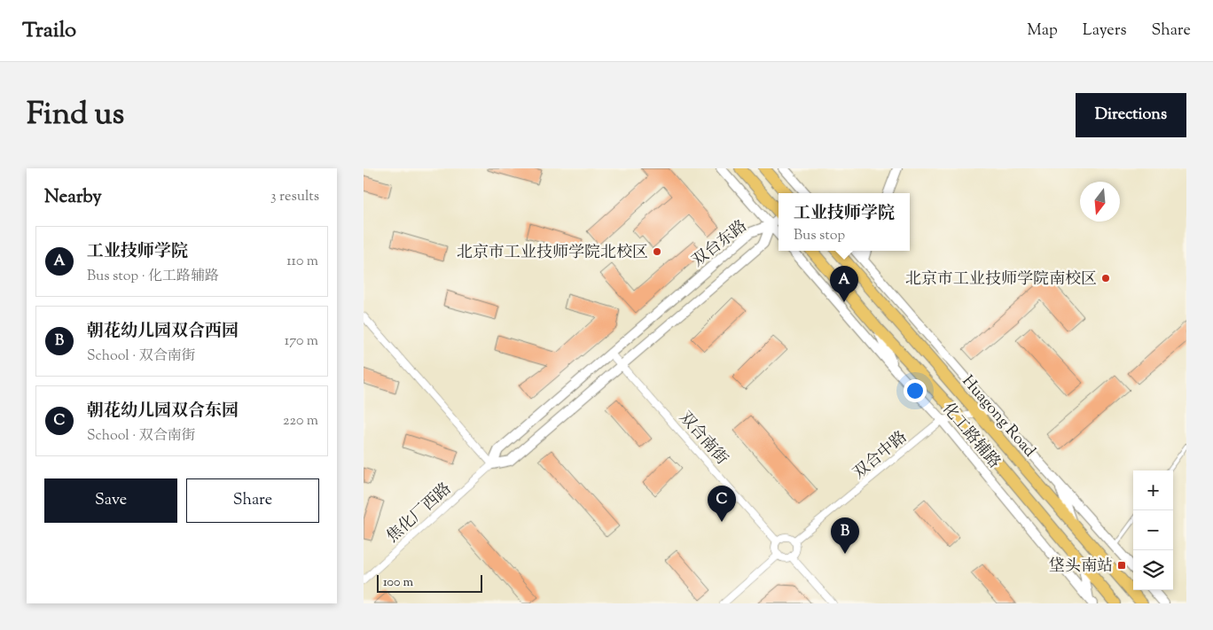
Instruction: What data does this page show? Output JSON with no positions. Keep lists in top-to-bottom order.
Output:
{
  "streets": {
    "main road": ["Huagong Road"],
    "street": [
      "双台东路",
      "化工路辅路",
      "双合南街",
      "双合中路",
      "焦化厂西路"
    ]
  },
  "crossings": [
    ["双台东路", "双合南街"],
    ["双台东路", "焦化厂西路"],
    ["Huagong Road", "双合中路"],
    ["化工路辅路", "双合中路"],
    ["双合南街", "双合中路"]
  ],
  "places": {
    "other": ["北京市工业技师学院北校区", "北京市工业技师学院南校区"],
    "transit": ["垡头南站"]
  },
  "scale_bar": "100 m",
  "north": "bottom",
  "page": {
    "header": "Trailo",
    "nav": ["Map", "Layers", "Share"],
    "title": "Find us",
    "buttons": [
      "Directions",
      ["Save", "Share"]
    ],
    "heading": ["Nearby", "3 results"],
    "popup": ["工业技师学院", "Bus stop"],
    "list": [
      {
        "mark": "A",
        "name": "工业技师学院",
        "note": "Bus stop · 化工路辅路",
        "value": "110 m"
      },
      {
        "mark": "B",
        "name": "朝花幼儿园双合西园",
        "note": "School · 双合南街",
        "value": "170 m"
      },
      {
        "mark": "C",
        "name": "朝花幼儿园双合东园",
        "note": "School · 双合南街",
        "value": "220 m"
      }
    ],
    "pins": ["A", "C", "B"],
    "map_buttons": ["+", "−"],
    "scale": "100 m"
  }
}
